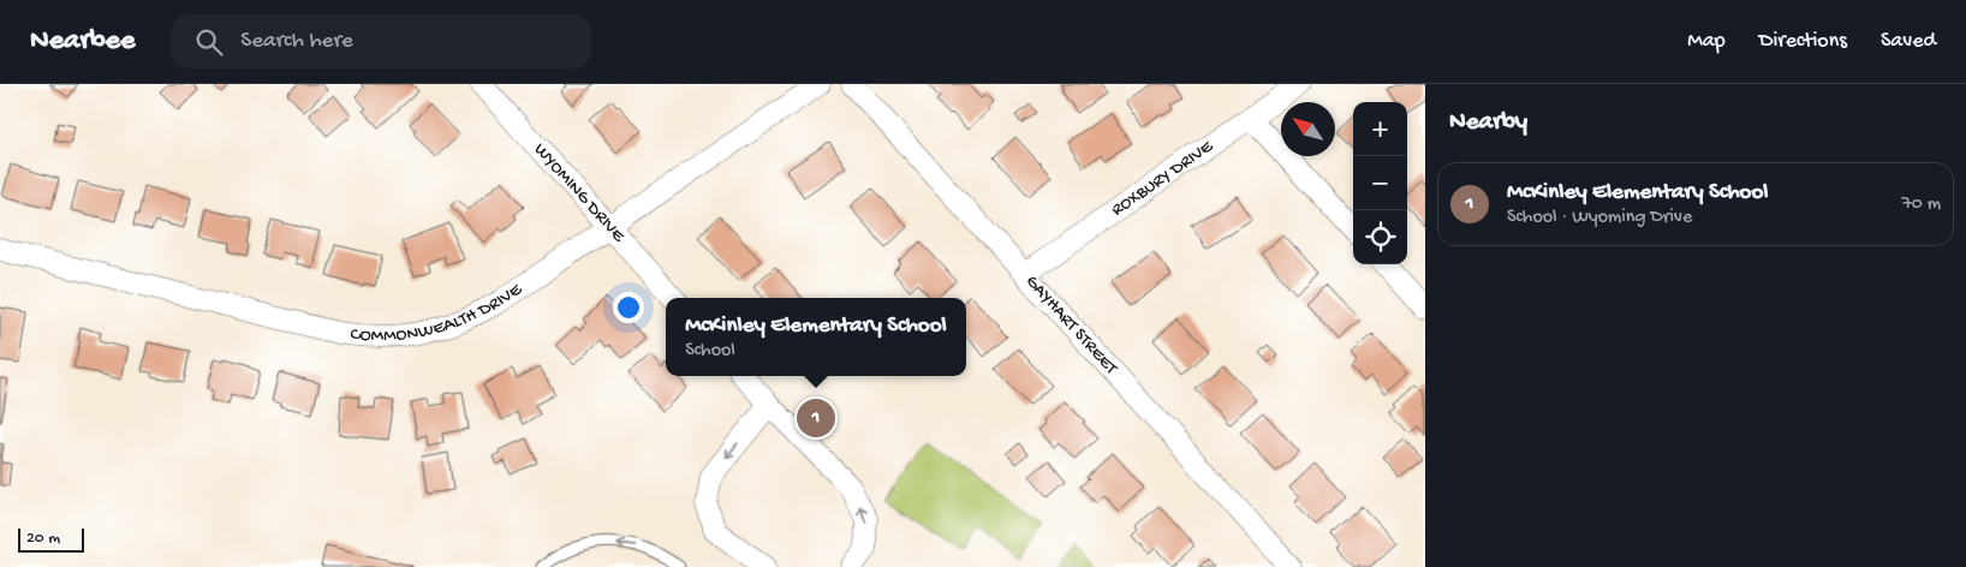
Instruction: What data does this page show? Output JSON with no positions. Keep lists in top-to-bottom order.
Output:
{
  "streets": {
    "street": [
      "ROXBURY DRIVE",
      "WYOMING DRIVE",
      "COMMONWEALTH DRIVE",
      "GAYHART STREET"
    ]
  },
  "crossings": [
    ["ROXBURY DRIVE", "GAYHART STREET"],
    ["WYOMING DRIVE", "COMMONWEALTH DRIVE"]
  ],
  "scale_bar": "20 m",
  "north": "top left",
  "page": {
    "header": "Nearbee",
    "search": "Search here",
    "nav": ["Map", "Directions", "Saved"],
    "heading": "Nearby",
    "map_buttons": ["+", "−"],
    "list": [
      {
        "mark": "1",
        "name": "McKinley Elementary School",
        "note": "School · Wyoming Drive",
        "value": "70 m"
      }
    ],
    "popup": ["McKinley Elementary School", "School"],
    "pins": "1",
    "scale": "20 m"
  }
}
